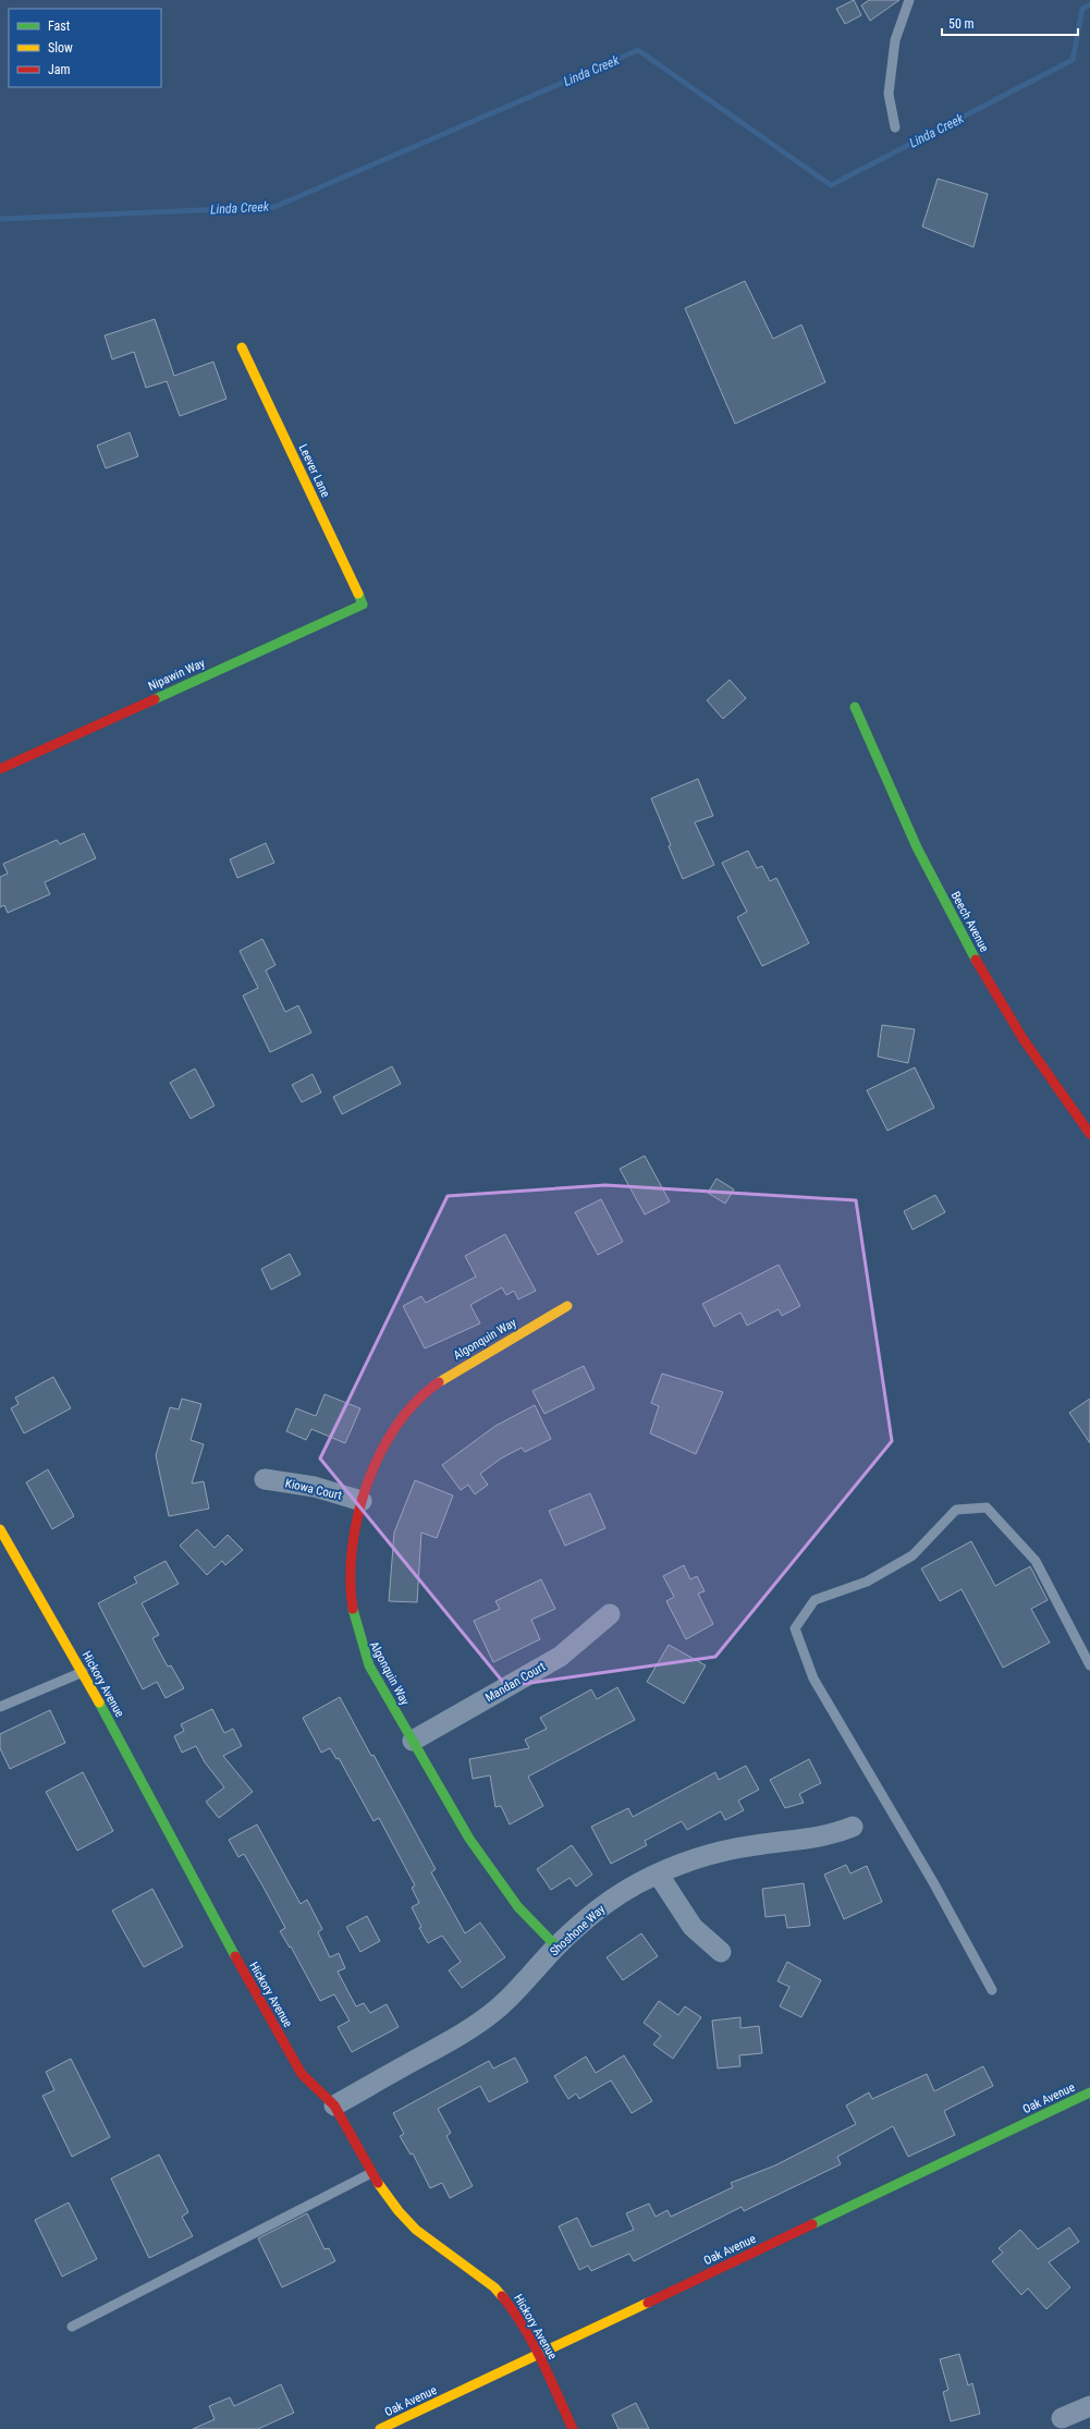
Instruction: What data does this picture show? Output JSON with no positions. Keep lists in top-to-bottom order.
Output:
{
  "streets": {
    "street": [
      "Leever Lane",
      "Nipawin Way",
      "Beech Avenue",
      "Algonquin Way",
      "Kiowa Court",
      "Mandan Court",
      "Hickory Avenue",
      "Shoshone Way",
      "Oak Avenue"
    ]
  },
  "crossings": [
    ["Leever Lane", "Nipawin Way"],
    ["Algonquin Way", "Kiowa Court"],
    ["Algonquin Way", "Mandan Court"],
    ["Algonquin Way", "Shoshone Way"],
    ["Hickory Avenue", "Shoshone Way"],
    ["Hickory Avenue", "Oak Avenue"]
  ],
  "water": ["Linda Creek"],
  "legend": ["Fast", "Slow", "Jam"],
  "scale_bar": "50 m"
}
